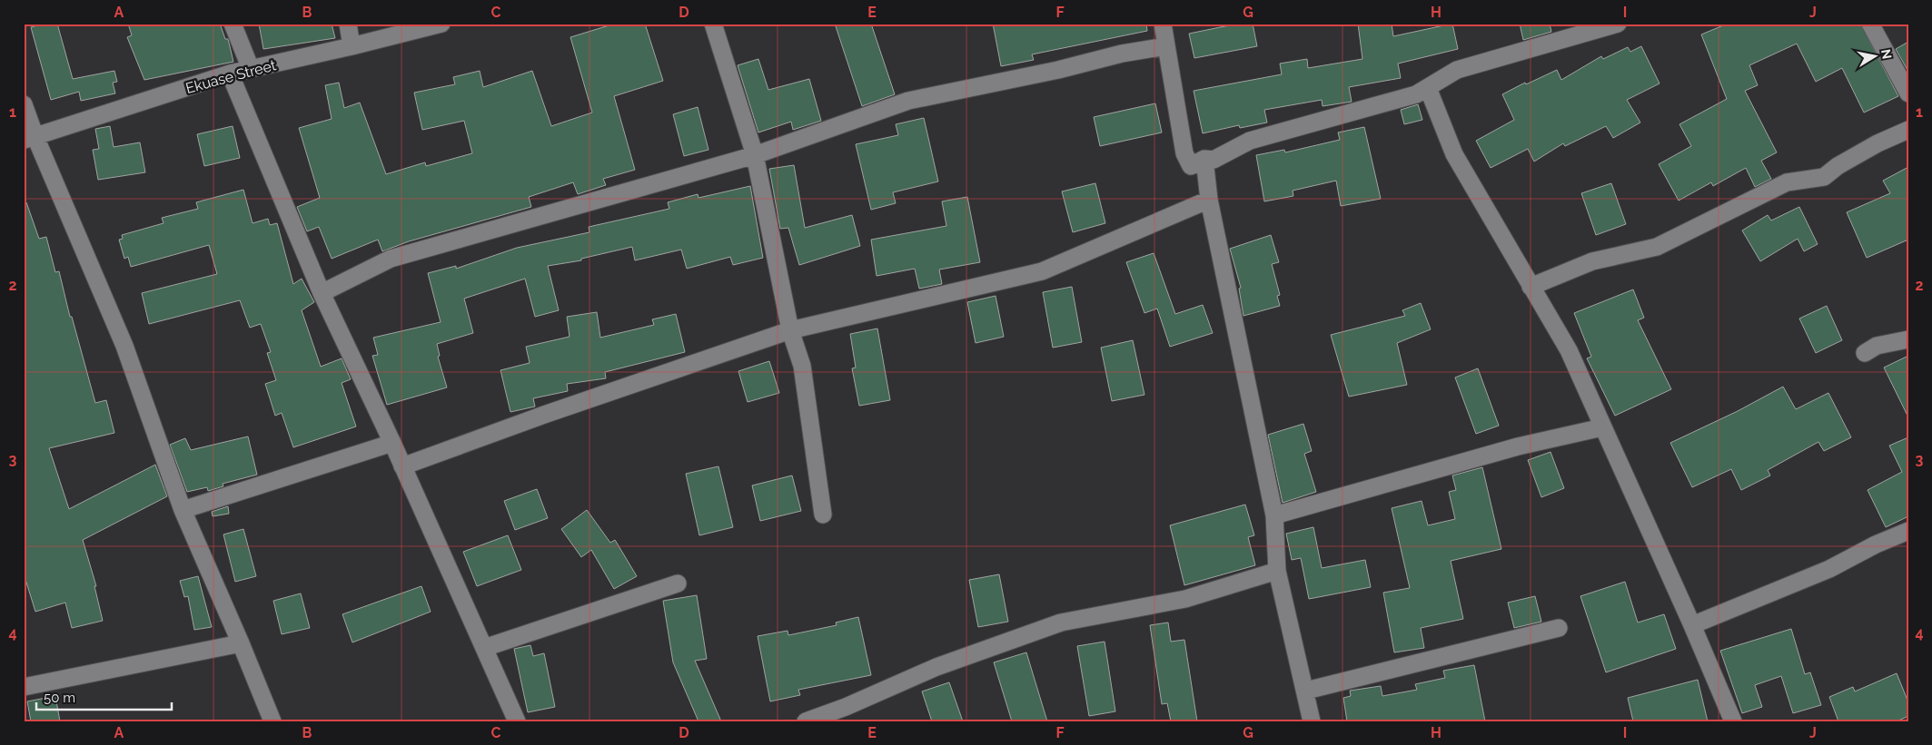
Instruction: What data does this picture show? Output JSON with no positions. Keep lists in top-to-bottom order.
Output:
{
  "streets": {
    "street": ["Ekuase Street"]
  },
  "scale_bar": "50 m",
  "north": "right",
  "grid": {
    "columns": [
      "A",
      "B",
      "C",
      "D",
      "E",
      "F",
      "G",
      "H",
      "I",
      "J"
    ],
    "rows": [
      "1",
      "2",
      "3",
      "4"
    ]
  }
}
